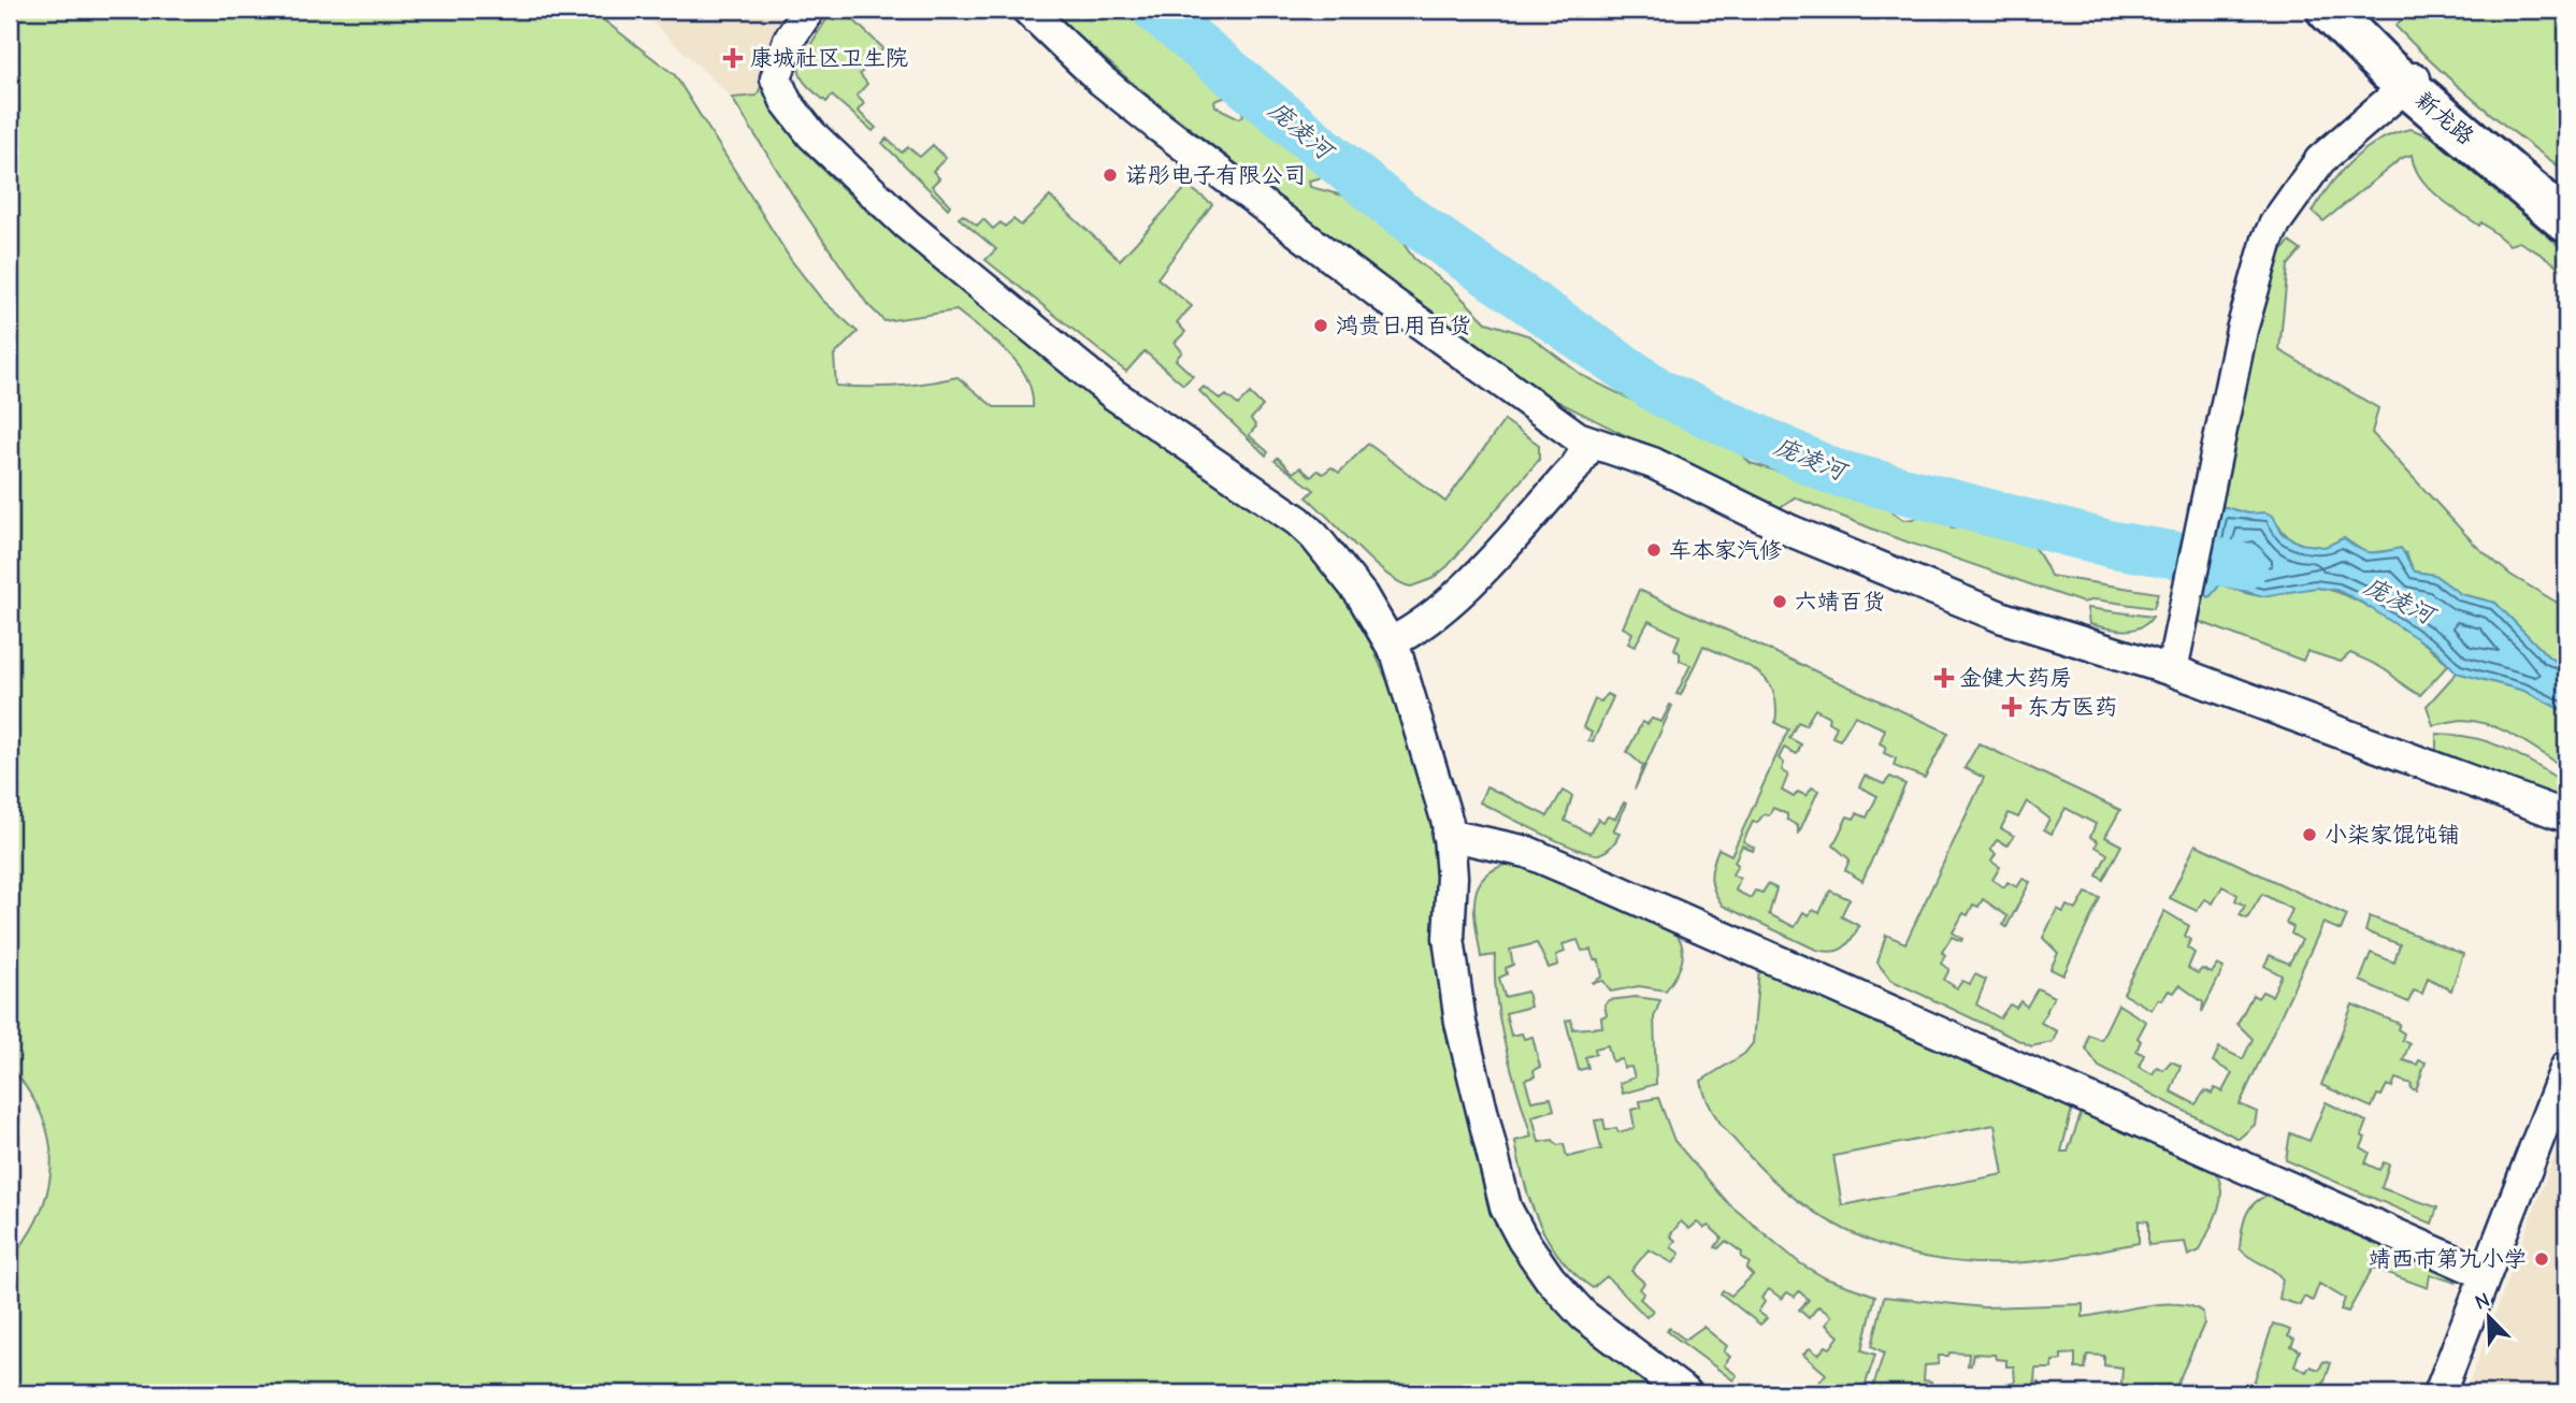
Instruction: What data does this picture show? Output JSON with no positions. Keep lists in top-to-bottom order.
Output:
{
  "streets": {
    "main road": ["新龙路"]
  },
  "water": ["庞凌河"],
  "places": {
    "health": ["康城社区卫生院", "金健大药房", "东方医药"],
    "other": [
      "诺彤电子有限公司",
      "鸿贵日用百货",
      "车本家汽修",
      "六靖百货",
      "小柒家馄饨铺",
      "靖西市第九小学"
    ]
  },
  "north": "top left"
}
